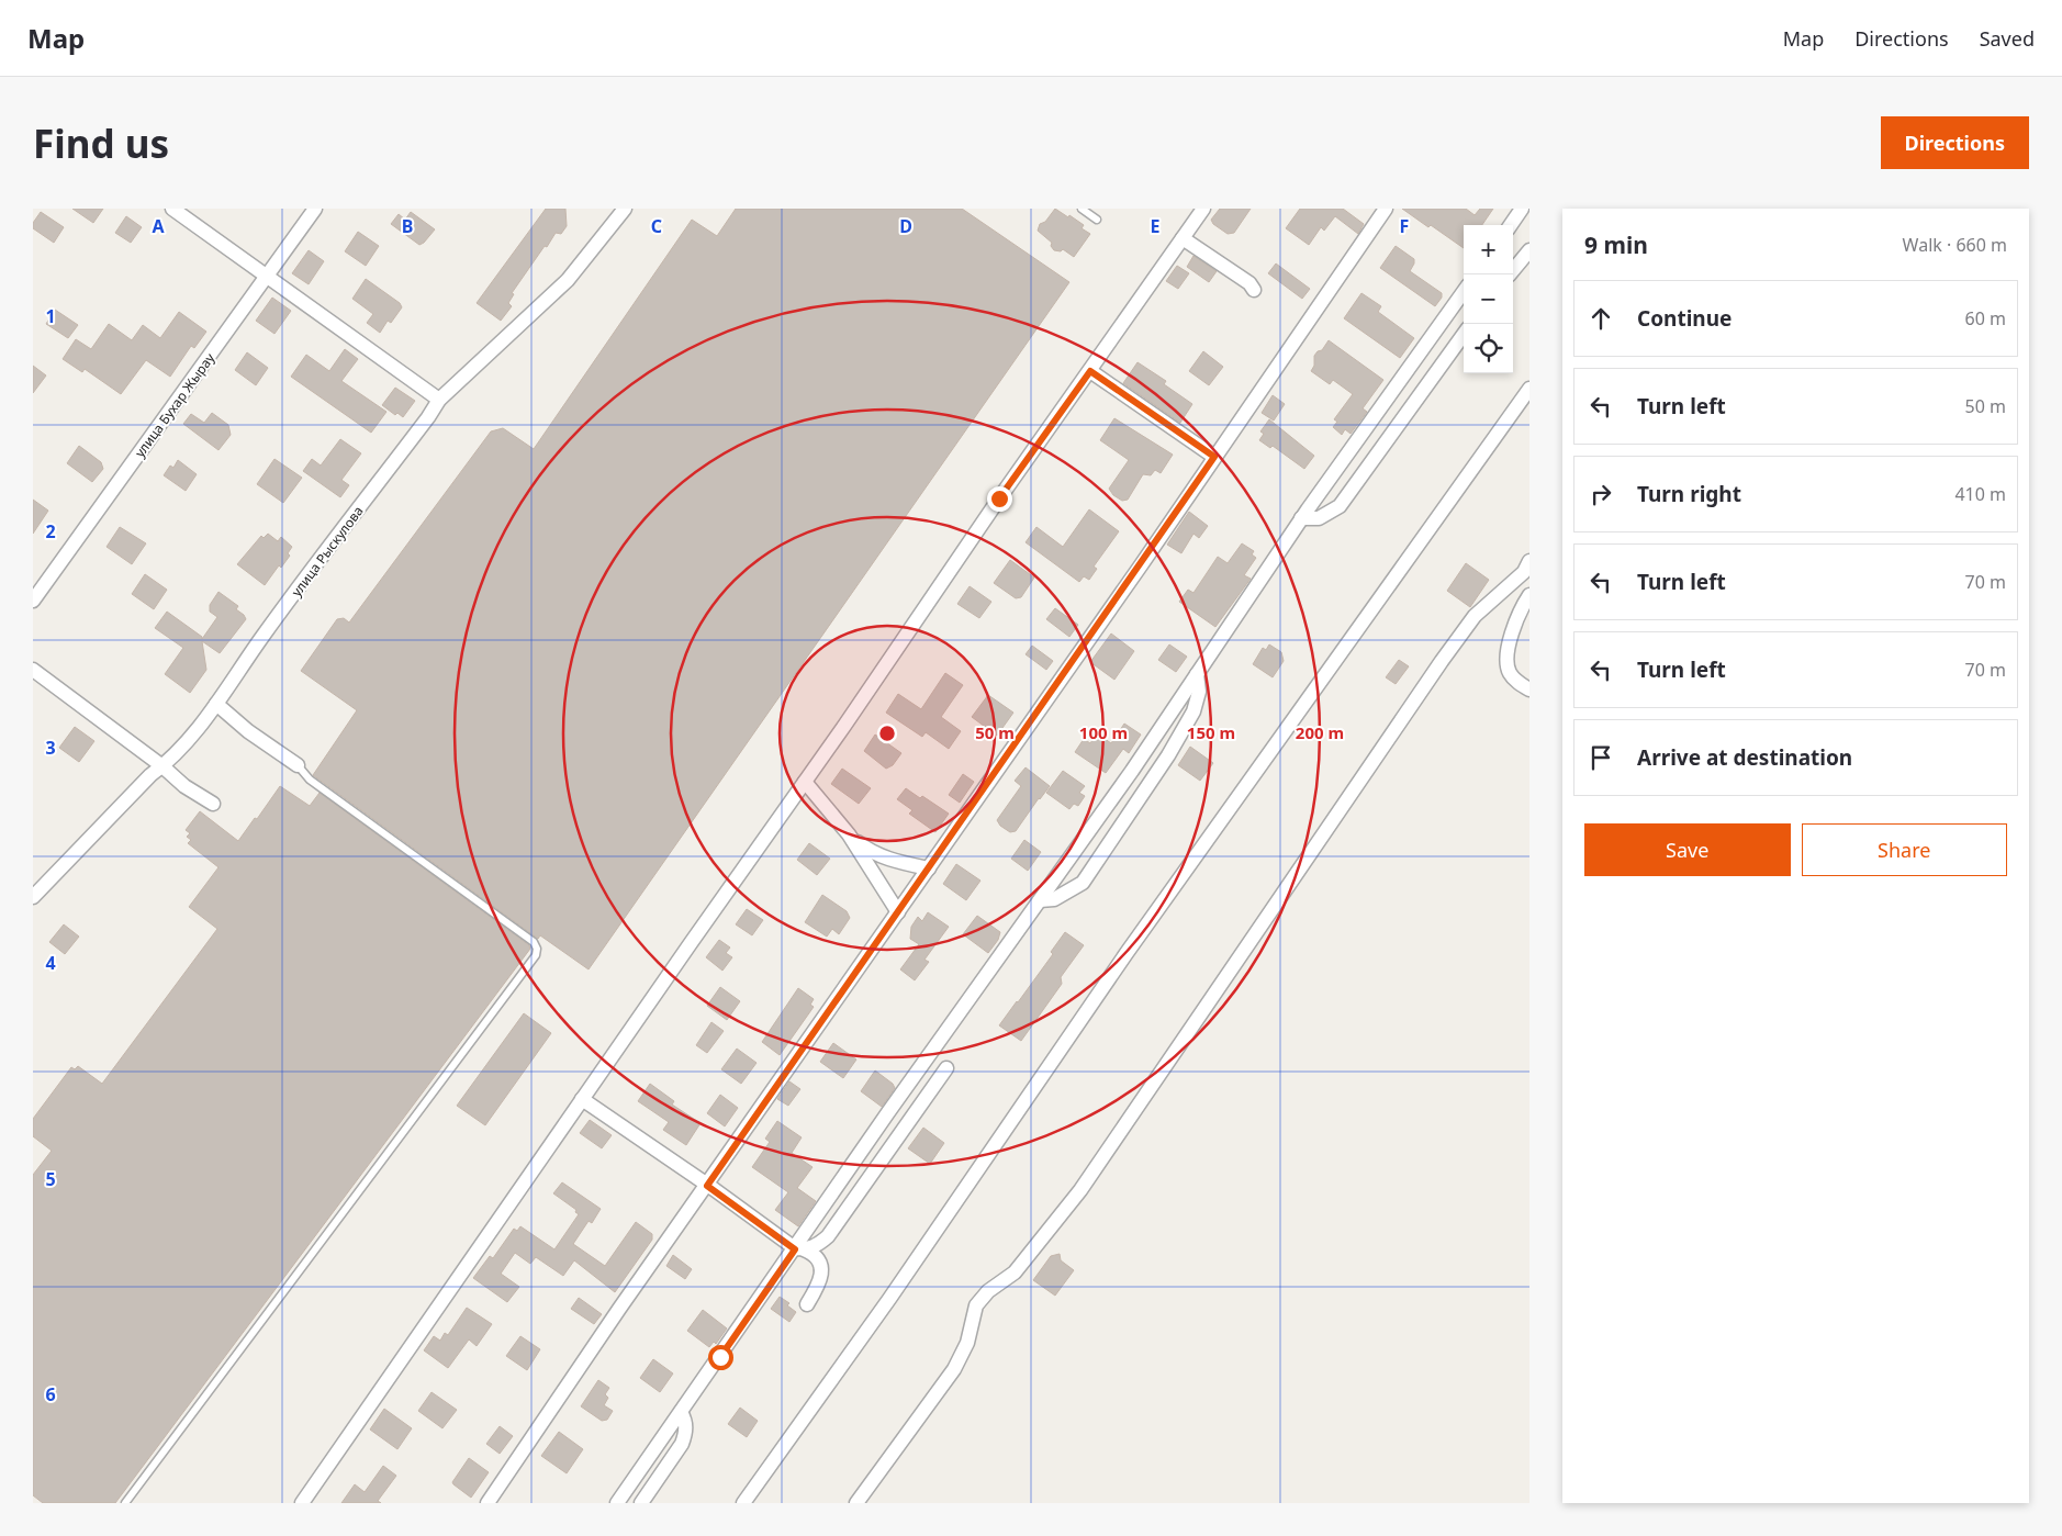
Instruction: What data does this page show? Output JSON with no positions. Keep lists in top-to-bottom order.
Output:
{
  "streets": {
    "street": ["улица Бухар Жырау", "улица Рыскулова"]
  },
  "page": {
    "header": "Map",
    "nav": ["Map", "Directions", "Saved"],
    "buttons": [
      "Directions",
      ["Save", "Share"]
    ],
    "title": "Find us",
    "heading": ["9 min", "Walk · 660 m"],
    "map_buttons": ["+", "−"],
    "list": [
      ["Continue", "60 m"],
      ["Turn left", "50 m"],
      ["Turn right", "410 m"],
      ["Turn left", "70 m"],
      ["Turn left", "70 m"],
      "Arrive at destination"
    ]
  },
  "grid": {
    "columns": [
      "A",
      "B",
      "C",
      "D",
      "E",
      "F"
    ],
    "rows": [
      "1",
      "2",
      "3",
      "4",
      "5",
      "6"
    ]
  },
  "rings": [
    "50 m",
    "100 m",
    "150 m",
    "200 m"
  ]
}
